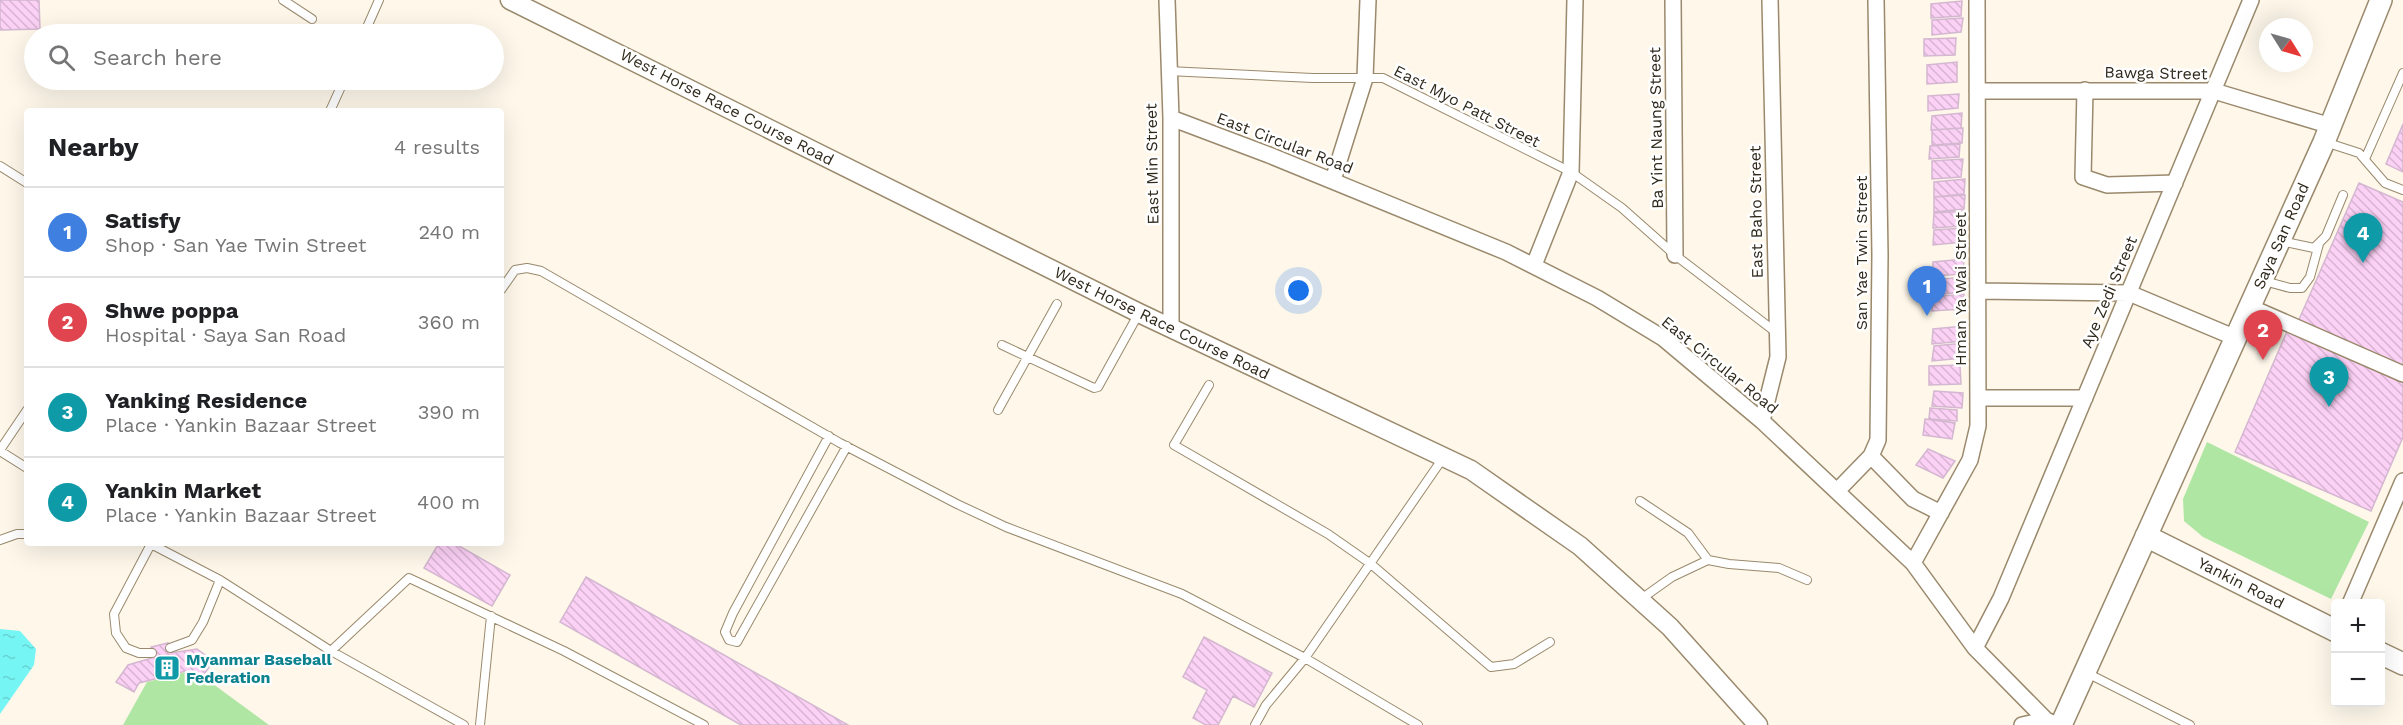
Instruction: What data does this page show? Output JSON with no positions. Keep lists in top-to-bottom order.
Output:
{
  "streets": {
    "main road": ["Saya San Road", "Yankin Road"],
    "street": [
      "Bawga Street",
      "West Horse Race Course Road",
      "Ba Yint Naung Street",
      "East Circular Road",
      "East Min Street",
      "East Baho Street",
      "San Yae Twin Street",
      "Hman Ya Wai Street",
      "Aye Zedi Street"
    ],
    "lane": ["East Myo Patt Street"]
  },
  "crossings": [
    ["Bawga Street", "Saya San Road"],
    ["Bawga Street", "Hman Ya Wai Street"],
    ["Bawga Street", "Aye Zedi Street"],
    ["East Myo Patt Street", "Ba Yint Naung Street"],
    ["East Myo Patt Street", "East Min Street"],
    ["East Myo Patt Street", "East Baho Street"],
    ["West Horse Race Course Road", "East Min Street"],
    ["East Circular Road", "East Min Street"],
    ["East Circular Road", "East Baho Street"],
    ["East Circular Road", "Saya San Road"],
    ["East Circular Road", "San Yae Twin Street"],
    ["East Circular Road", "Hman Ya Wai Street"],
    ["East Circular Road", "Aye Zedi Street"],
    ["Saya San Road", "Yankin Road"]
  ],
  "places": {
    "building": ["Myanmar Baseball Federation"]
  },
  "north": "bottom right",
  "page": {
    "search": "Search here",
    "heading": ["Nearby", "4 results"],
    "list": [
      {
        "mark": "1",
        "name": "Satisfy",
        "note": "Shop · San Yae Twin Street",
        "value": "240 m"
      },
      {
        "mark": "2",
        "name": "Shwe poppa",
        "note": "Hospital · Saya San Road",
        "value": "360 m"
      },
      {
        "mark": "3",
        "name": "Yanking Residence",
        "note": "Place · Yankin Bazaar Street",
        "value": "390 m"
      },
      {
        "mark": "4",
        "name": "Yankin Market",
        "note": "Place · Yankin Bazaar Street",
        "value": "400 m"
      }
    ],
    "pins": [
      "4",
      "1",
      "2",
      "3"
    ],
    "map_buttons": ["+", "−"]
  }
}
